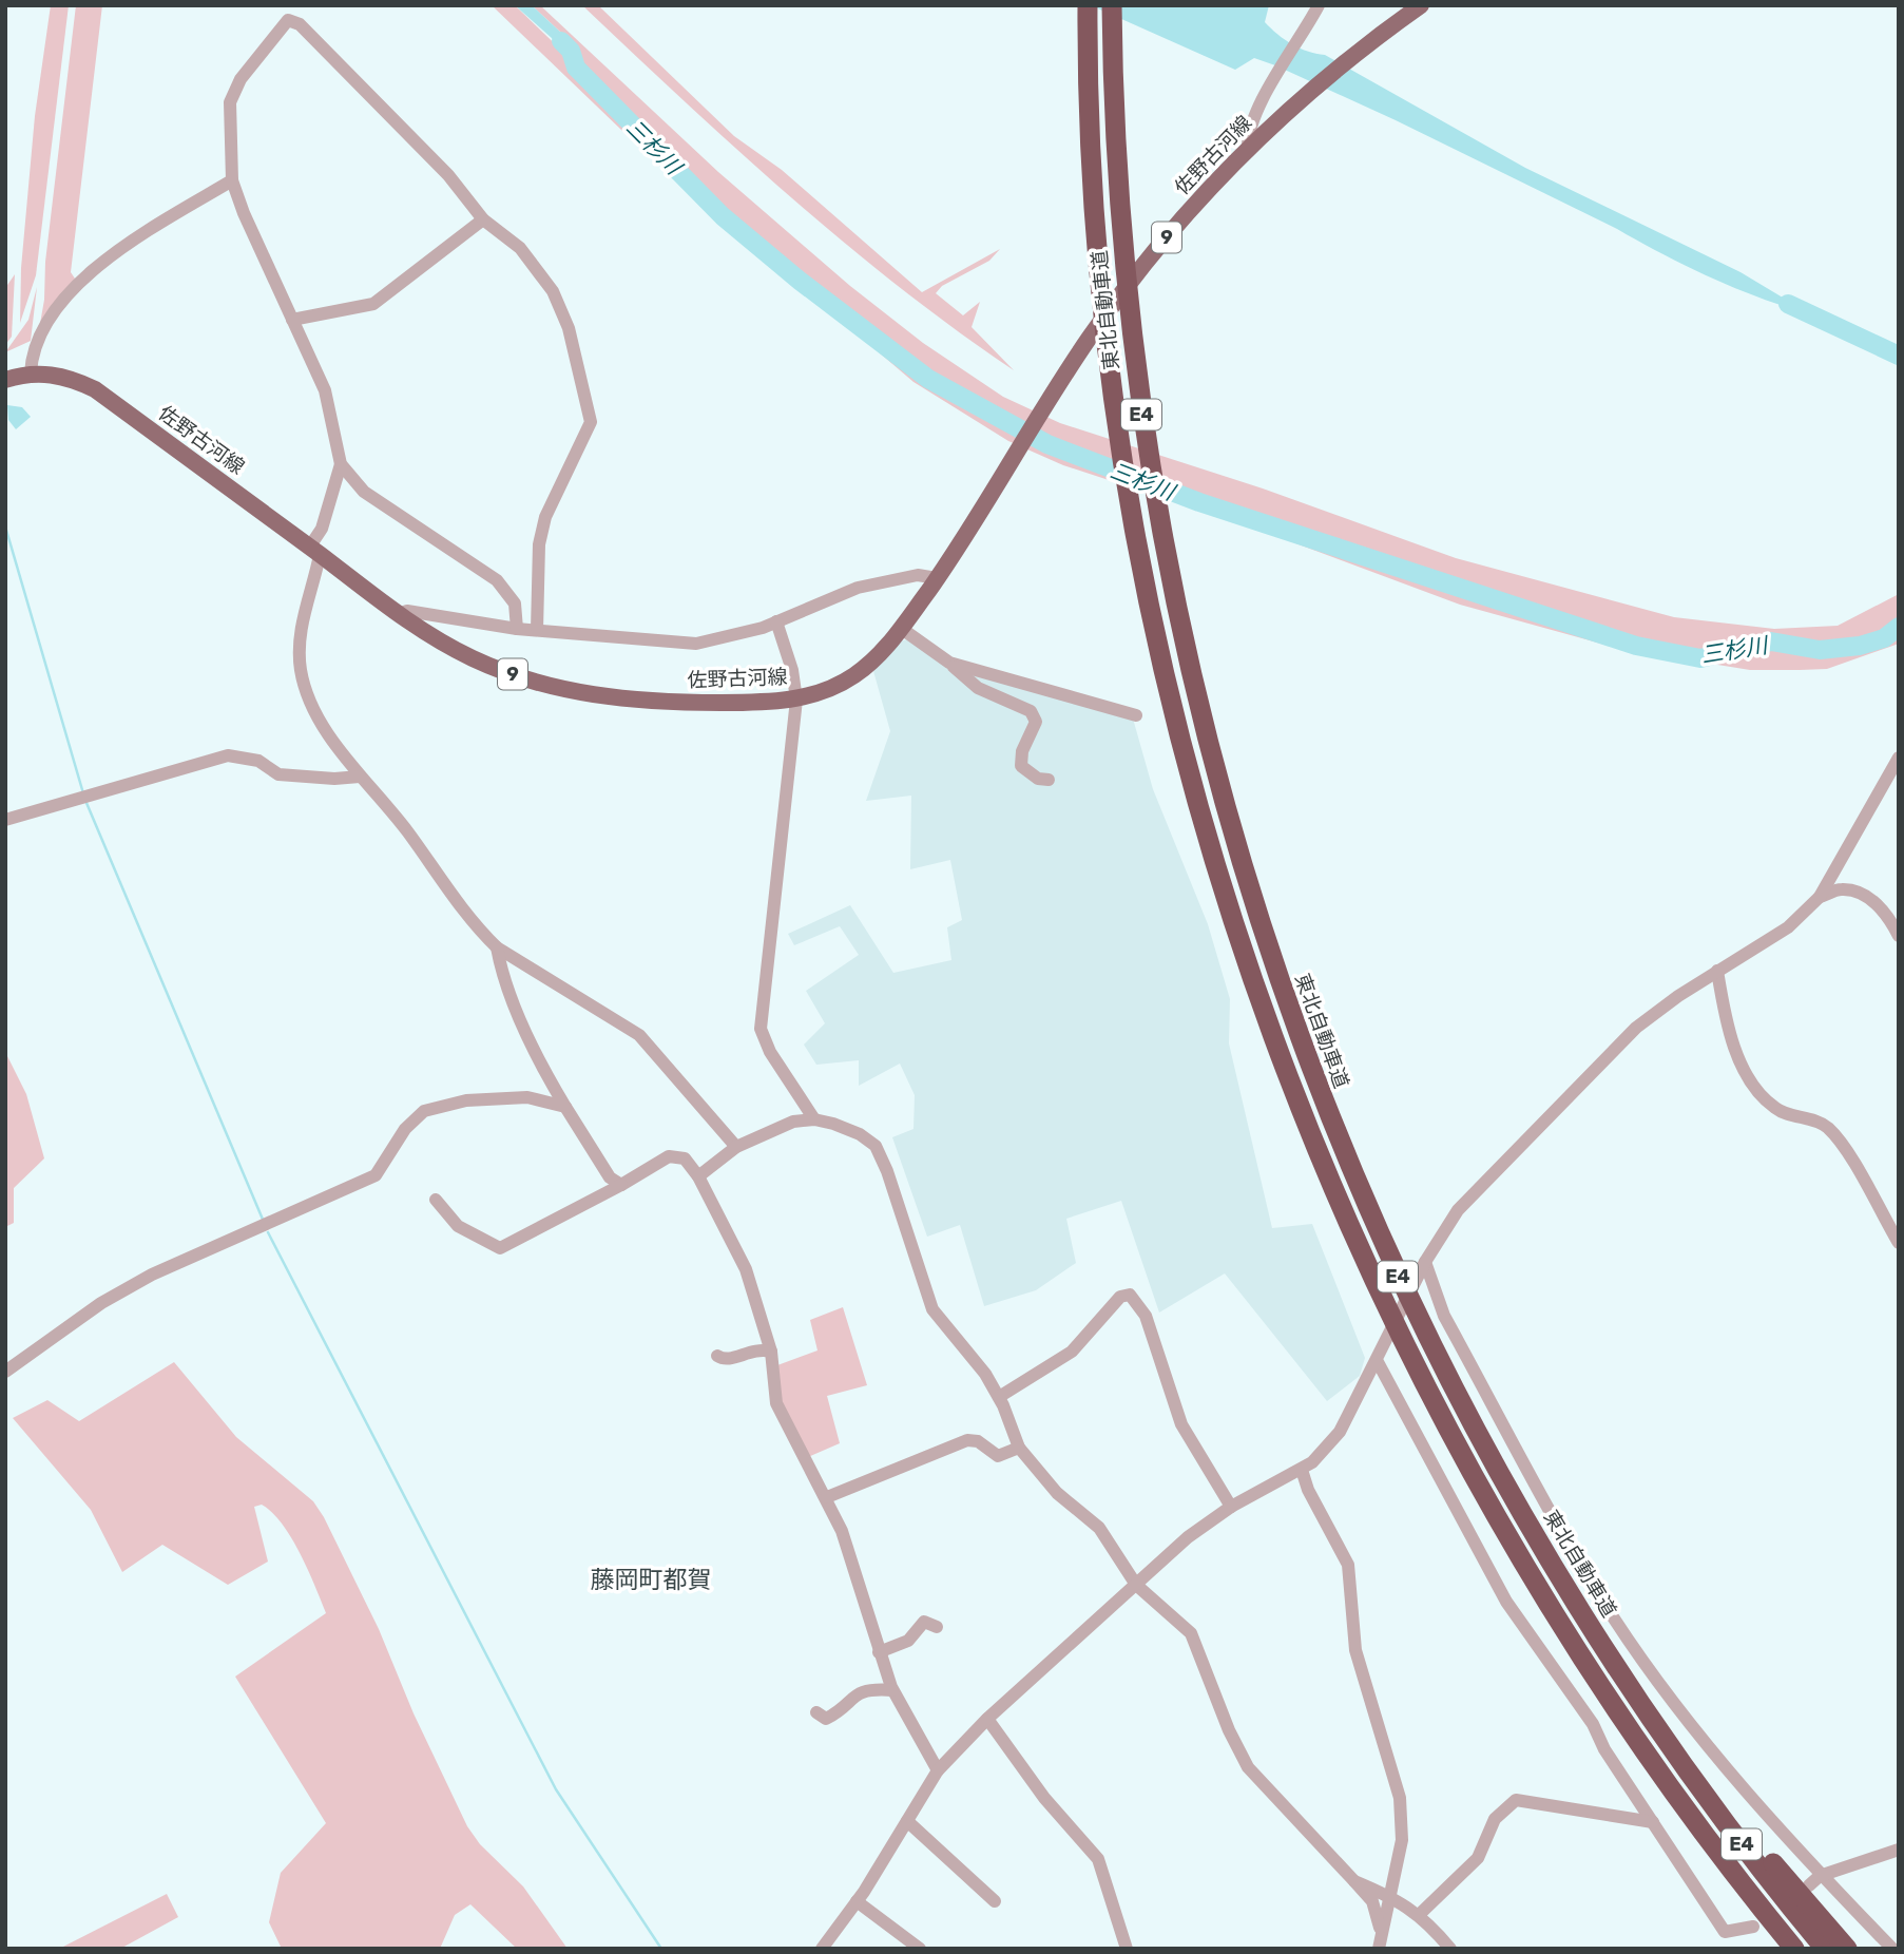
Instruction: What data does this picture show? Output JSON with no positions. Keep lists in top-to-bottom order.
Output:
{
  "streets": {
    "highway": ["東北自動車道", "E4"],
    "main road": ["佐野古河線", "9"]
  },
  "districts": ["藤岡町都賀"],
  "water": ["三杉川"]
}
